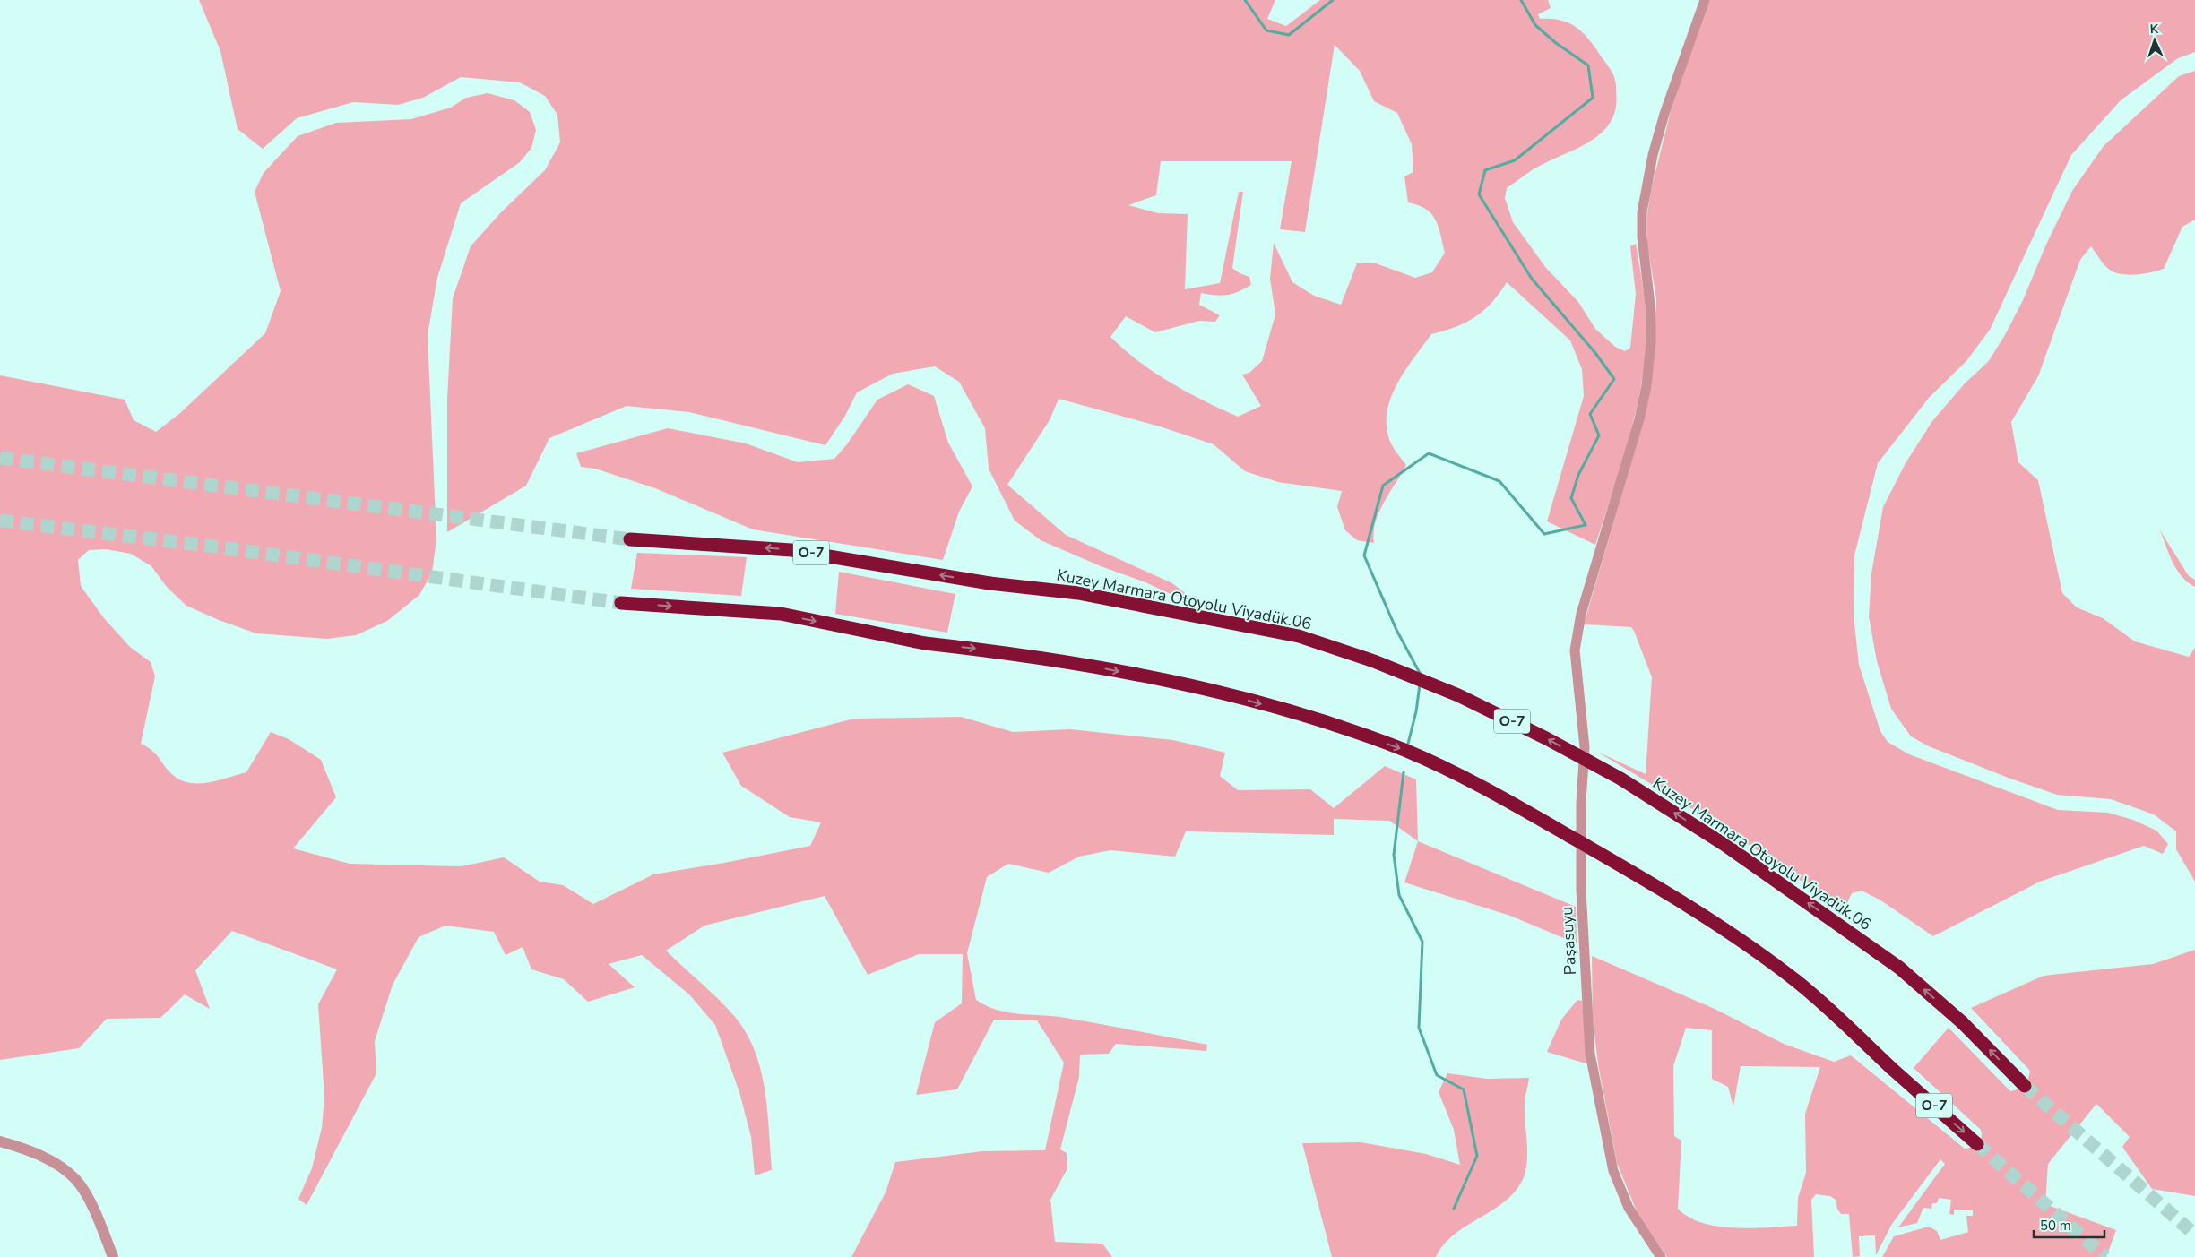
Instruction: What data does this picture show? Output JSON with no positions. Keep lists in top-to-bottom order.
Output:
{
  "streets": {
    "highway": ["O-7", "Kuzey Marmara Otoyolu Viyadük.06"],
    "street": ["Paşasuyu"]
  },
  "scale_bar": "50 m",
  "north": "top"
}
